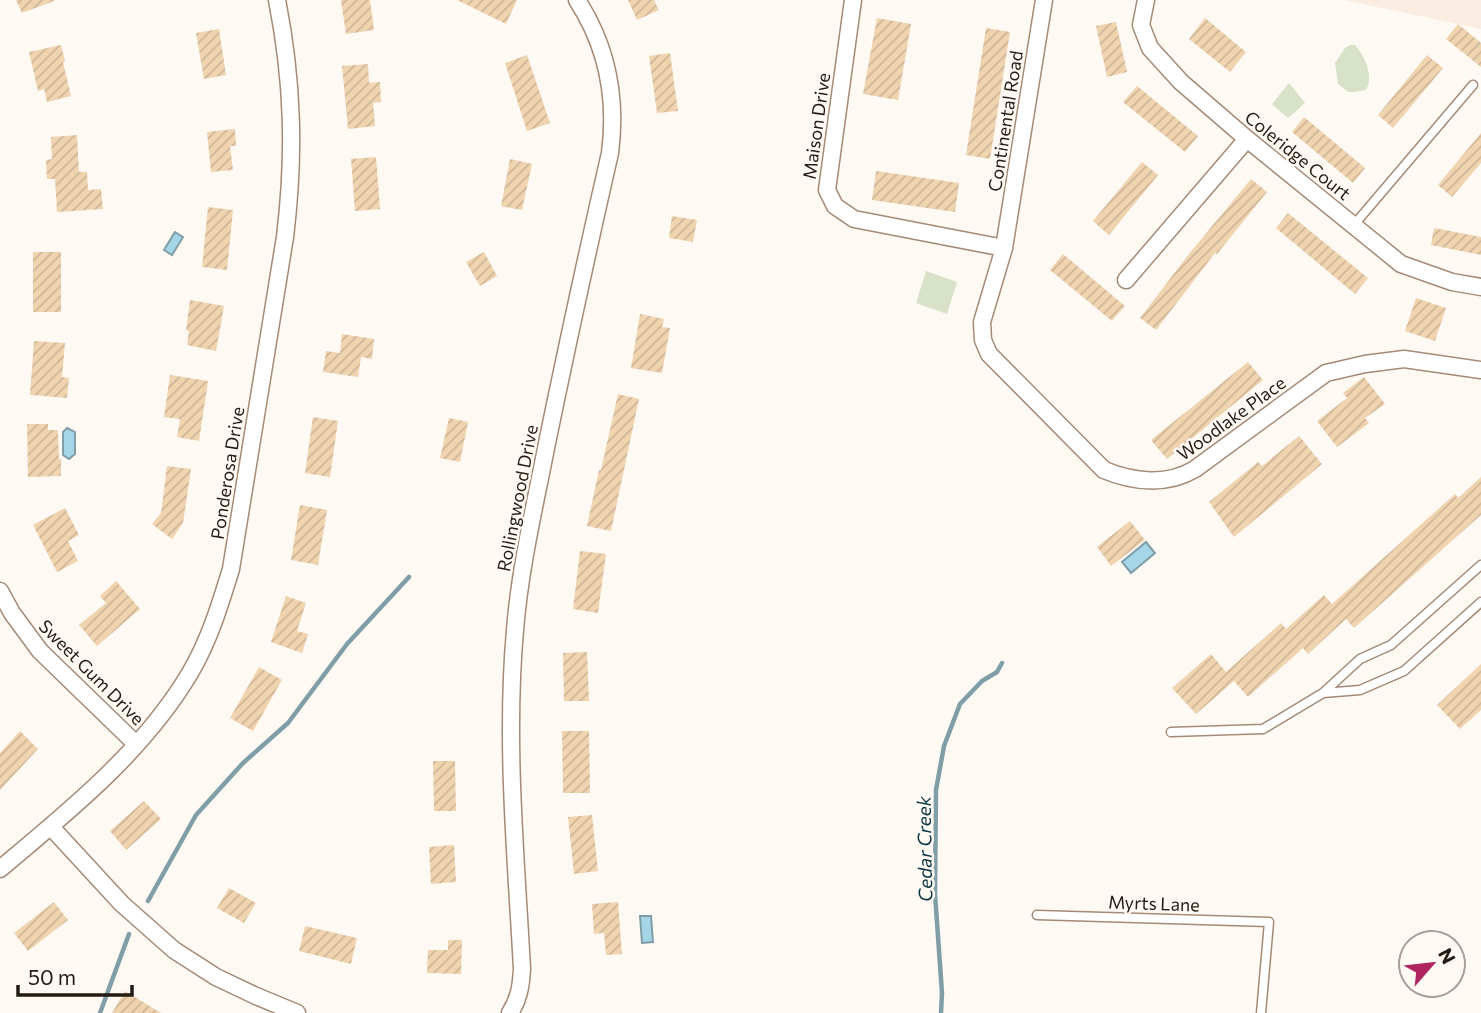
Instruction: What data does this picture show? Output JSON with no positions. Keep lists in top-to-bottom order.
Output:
{
  "streets": {
    "street": [
      "Continental Road",
      "Maison Drive",
      "Coleridge Court",
      "Woodlake Place",
      "Ponderosa Drive",
      "Rollingwood Drive",
      "Sweet Gum Drive"
    ],
    "lane": ["Myrts Lane"]
  },
  "crossings": [
    ["Continental Road", "Maison Drive"],
    ["Continental Road", "Woodlake Place"],
    ["Maison Drive", "Woodlake Place"],
    ["Ponderosa Drive", "Sweet Gum Drive"]
  ],
  "water": ["Cedar Creek"],
  "scale_bar": "50 m",
  "north": "top right"
}
